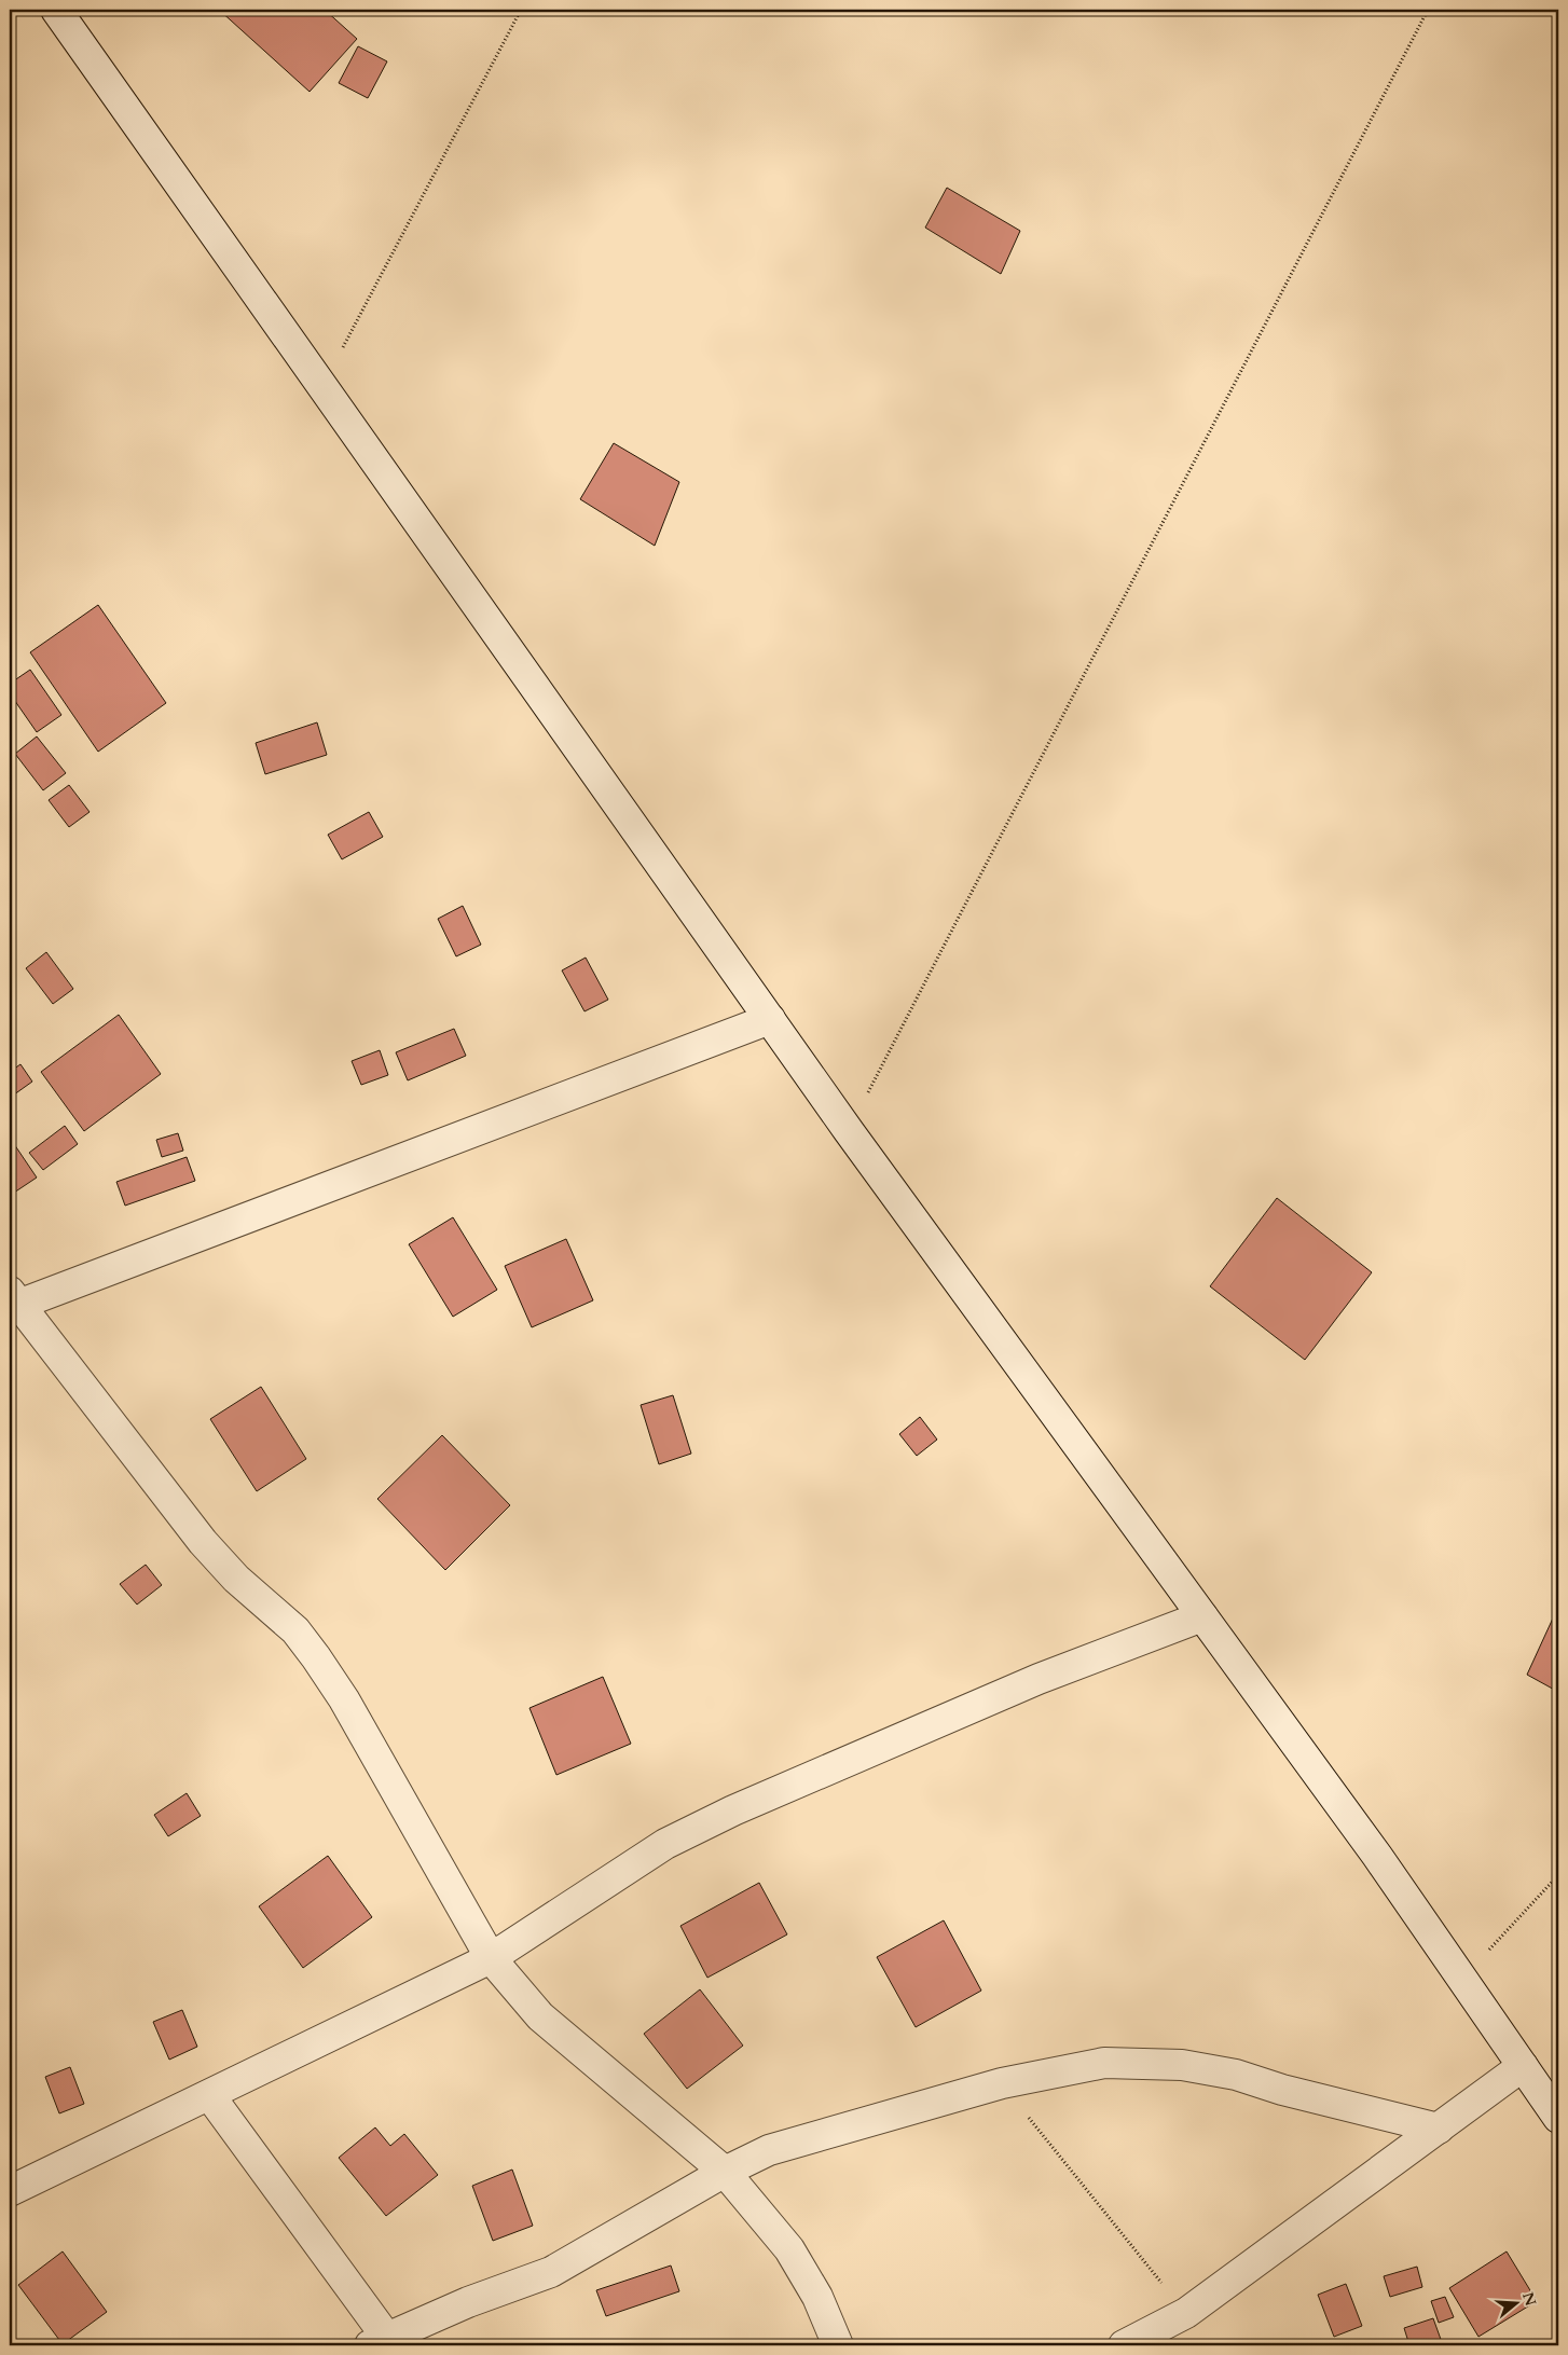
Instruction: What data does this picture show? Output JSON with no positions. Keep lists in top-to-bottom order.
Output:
{
  "north": "right"
}
